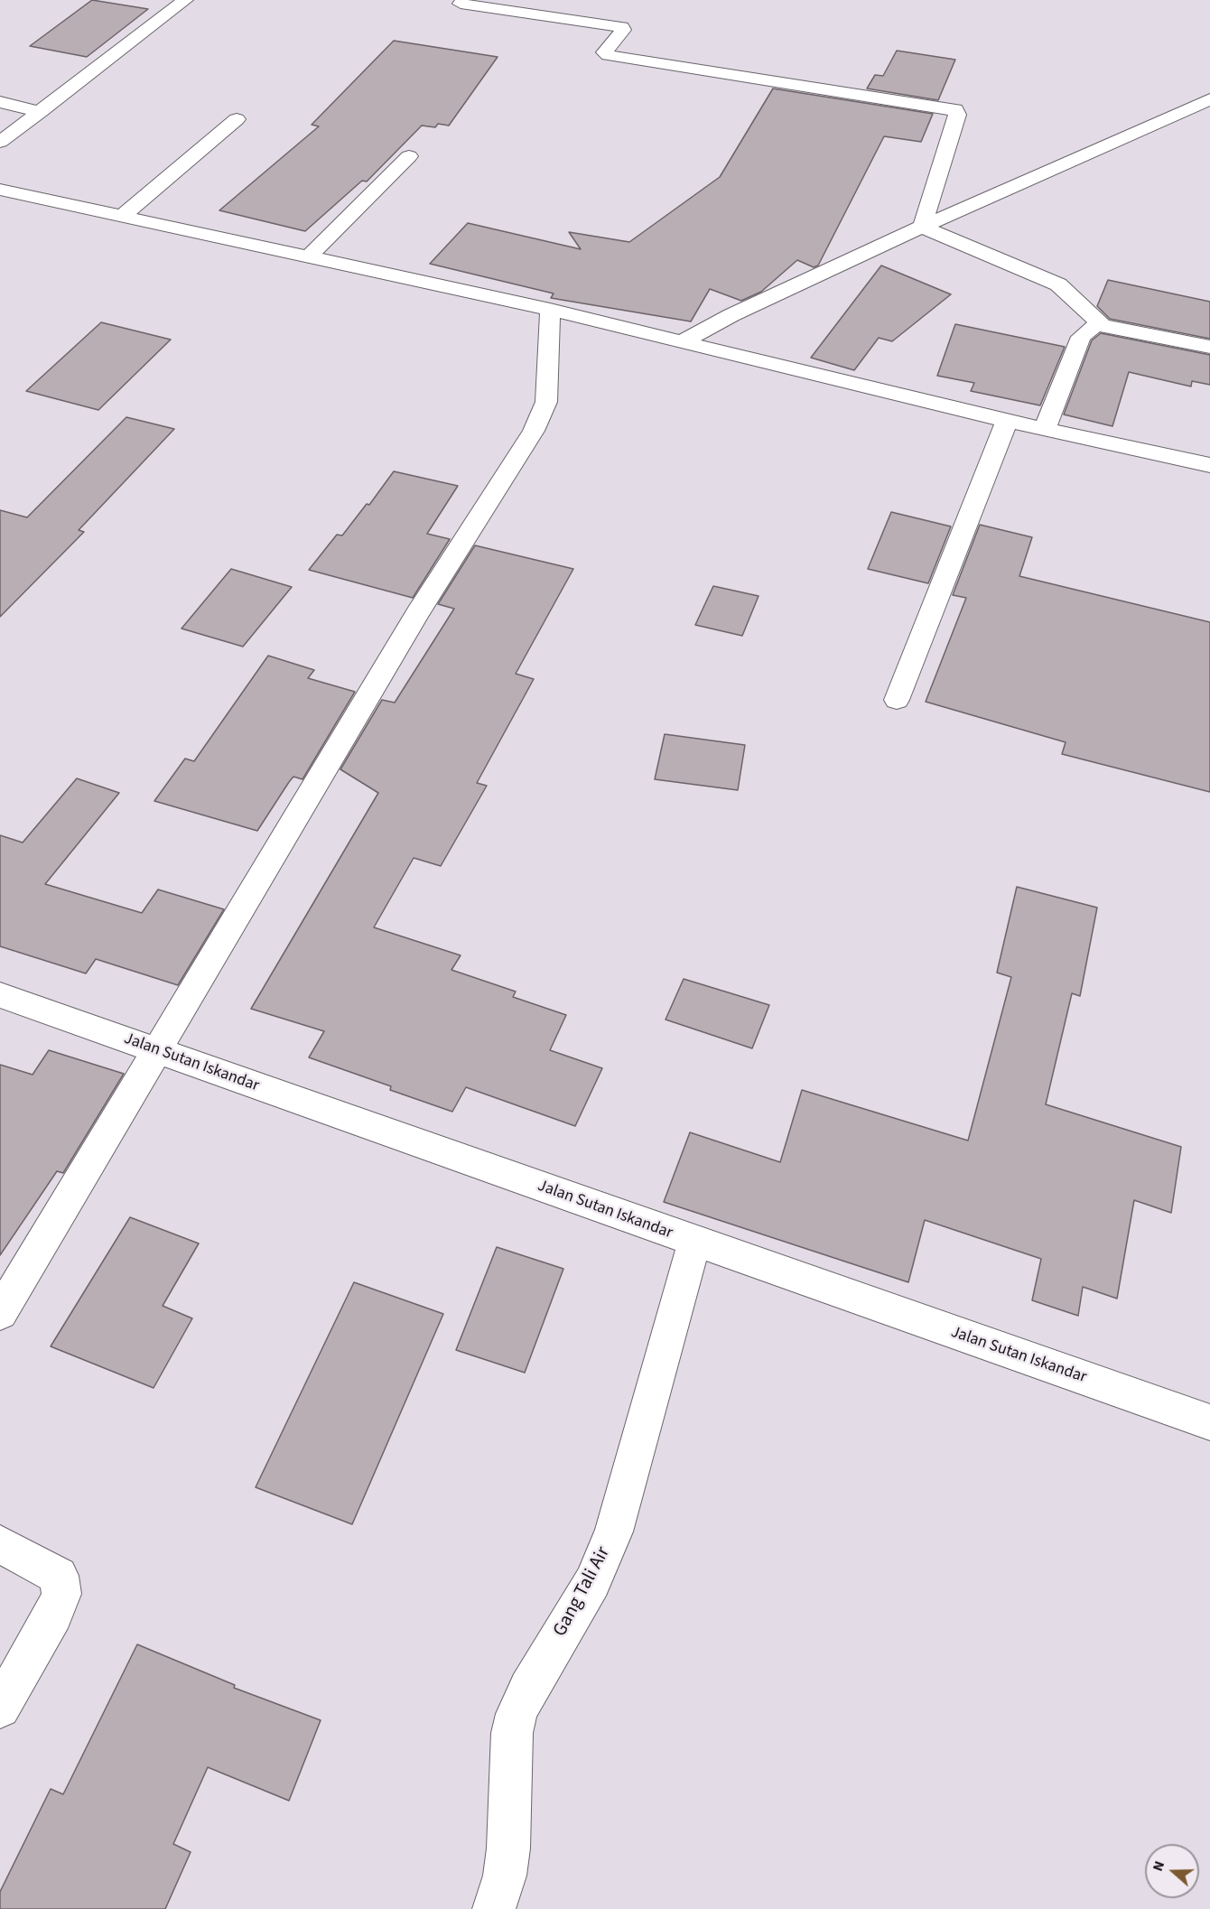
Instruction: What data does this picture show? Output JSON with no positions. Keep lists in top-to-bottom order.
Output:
{
  "streets": {
    "street": ["Jalan Sutan Iskandar", "Gang Tali Air"]
  },
  "crossings": [
    ["Jalan Sutan Iskandar", "Gang Tali Air"]
  ],
  "north": "left"
}
